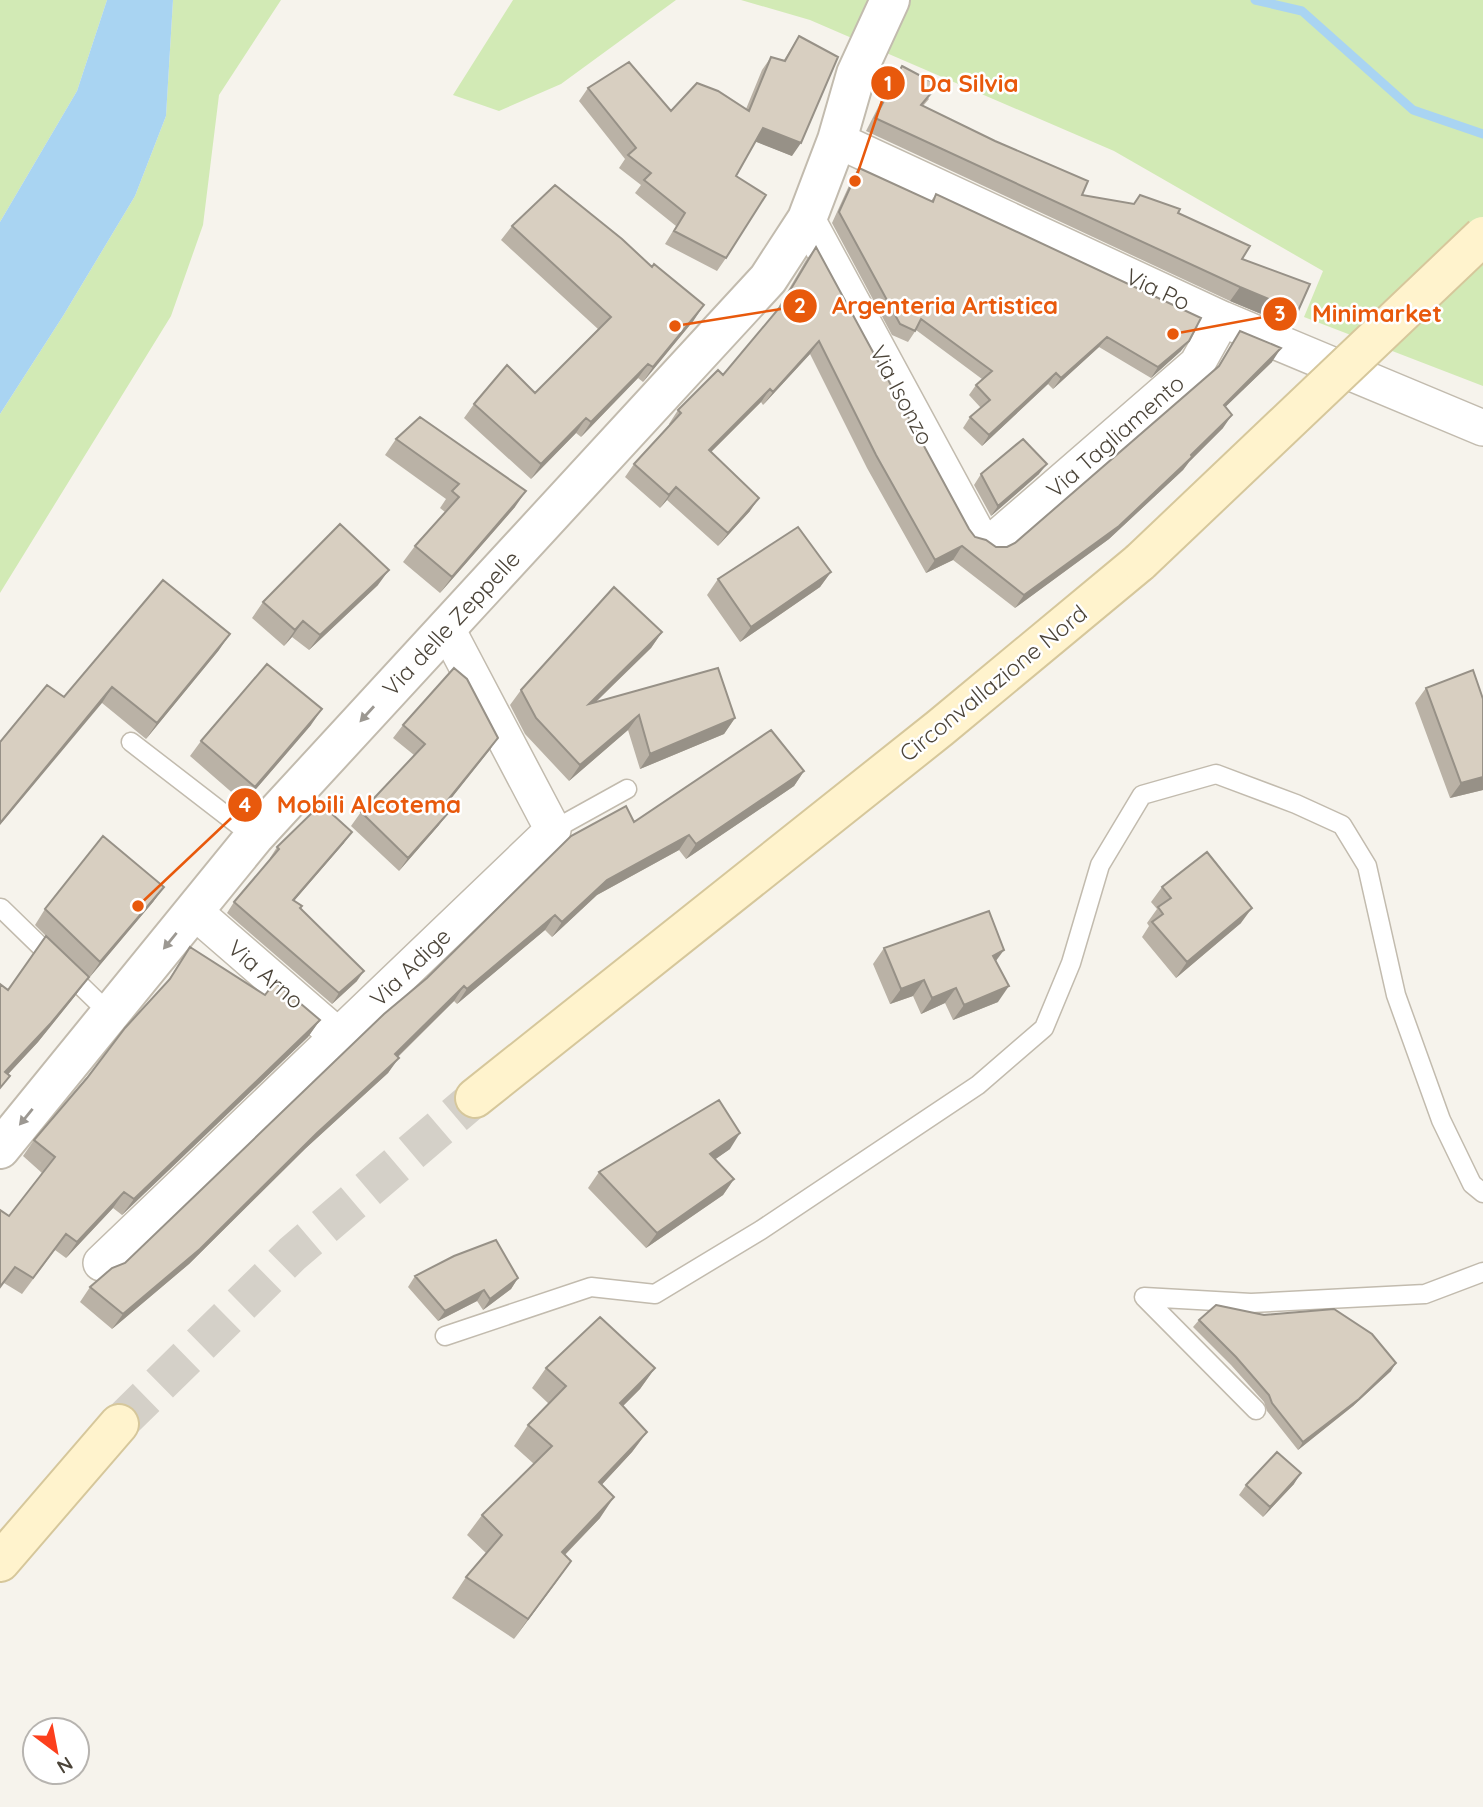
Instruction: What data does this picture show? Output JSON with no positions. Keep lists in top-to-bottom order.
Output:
{
  "streets": {
    "main road": ["Circonvallazione Nord"],
    "street": [
      "Via Po",
      "Via Isonzo",
      "Via Tagliamento",
      "Via delle Zeppelle",
      "Via Adige",
      "Via Arno"
    ]
  },
  "crossings": [
    ["Via Po", "Via Tagliamento"],
    ["Via Po", "Via delle Zeppelle"],
    ["Via Isonzo", "Via Tagliamento"],
    ["Via Isonzo", "Via delle Zeppelle"],
    ["Via delle Zeppelle", "Via Arno"],
    ["Via Adige", "Via Arno"]
  ],
  "one_way": ["Via delle Zeppelle"],
  "places": [
    "Da Silvia",
    "Argenteria Artistica",
    "Minimarket",
    "Mobili Alcotema"
  ],
  "north": "bottom right"
}
